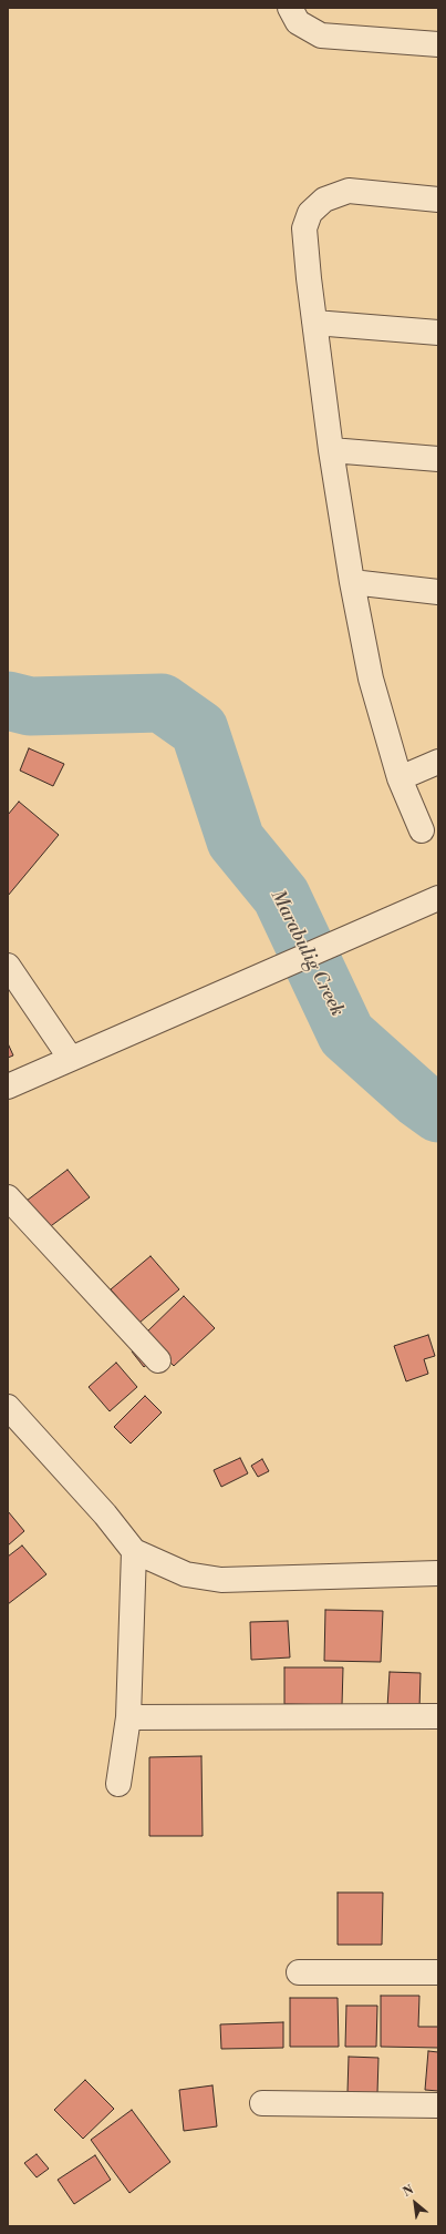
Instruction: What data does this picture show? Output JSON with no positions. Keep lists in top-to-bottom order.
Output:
{
  "water": ["Marabulig Creek"],
  "north": "top left"
}
